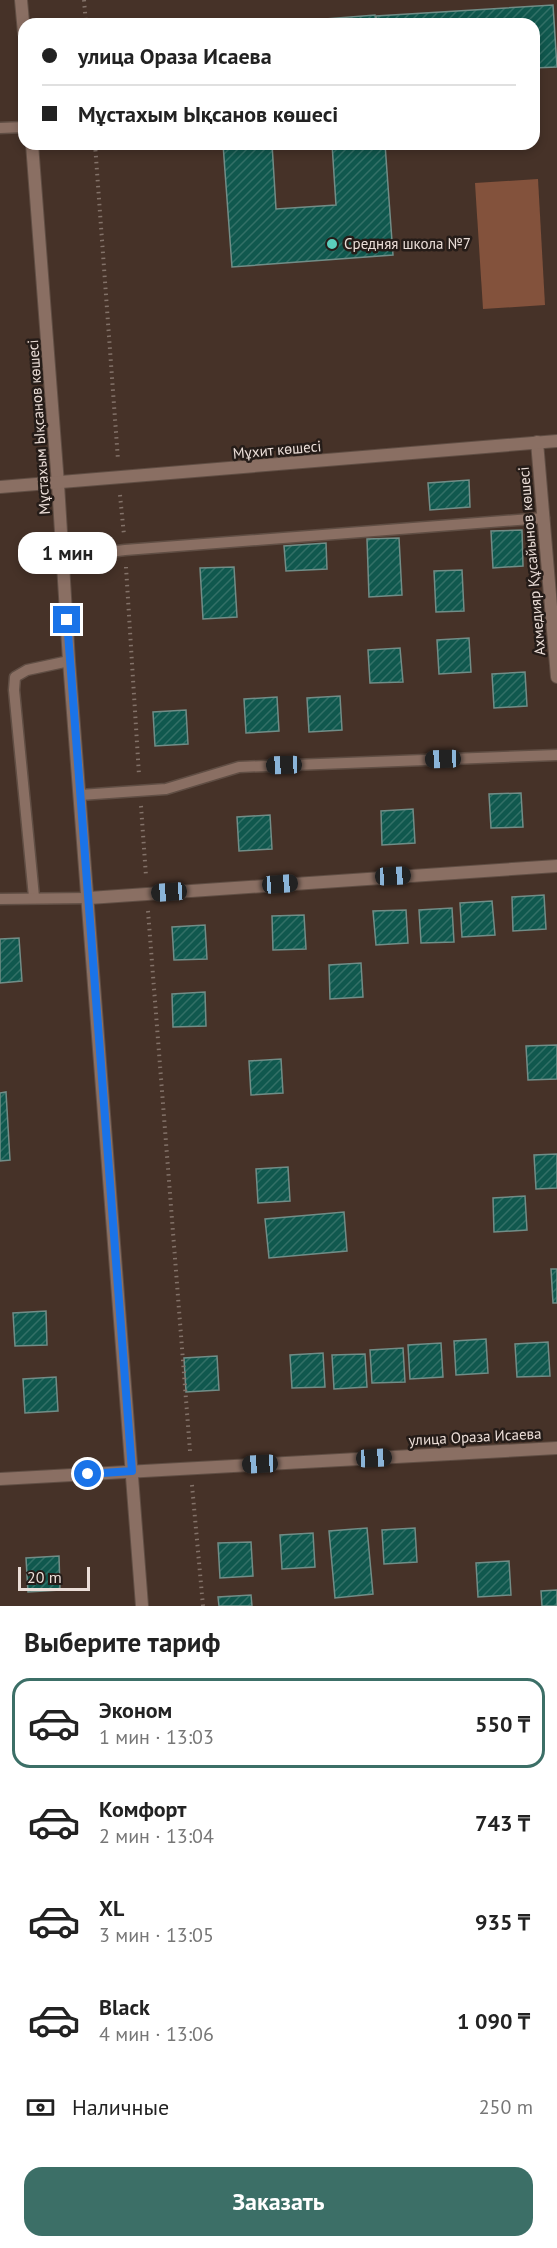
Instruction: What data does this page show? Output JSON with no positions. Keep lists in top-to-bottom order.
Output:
{
  "streets": {
    "street": [
      "Мұстахым Ықсанов көшесі",
      "Мұхит көшесі",
      "Ахмедияр Құсайынов көшесі",
      "улица Ораза Исаева"
    ]
  },
  "crossings": [
    ["Мұстахым Ықсанов көшесі", "Мұхит көшесі"],
    ["Мұстахым Ықсанов көшесі", "улица Ораза Исаева"],
    ["Мұхит көшесі", "Ахмедияр Құсайынов көшесі"]
  ],
  "places": ["Средняя школа №7"],
  "scale_bar": "20 m",
  "page": {
    "banner": ["улица Ораза Исаева", "Мұстахым Ықсанов көшесі"],
    "bubble": "1 мин",
    "scale": "20 m",
    "heading": "Выберите тариф",
    "list": [
      {
        "name": "Эконом",
        "note": "1 мин · 13:03",
        "value": "550 ₸"
      },
      {
        "name": "Комфорт",
        "note": "2 мин · 13:04",
        "value": "743 ₸"
      },
      {
        "name": "XL",
        "note": "3 мин · 13:05",
        "value": "935 ₸"
      },
      {
        "name": "Black",
        "note": "4 мин · 13:06",
        "value": "1 090 ₸"
      }
    ],
    "pay": ["Наличные", "250 m"],
    "buttons": "Заказать"
  }
}
